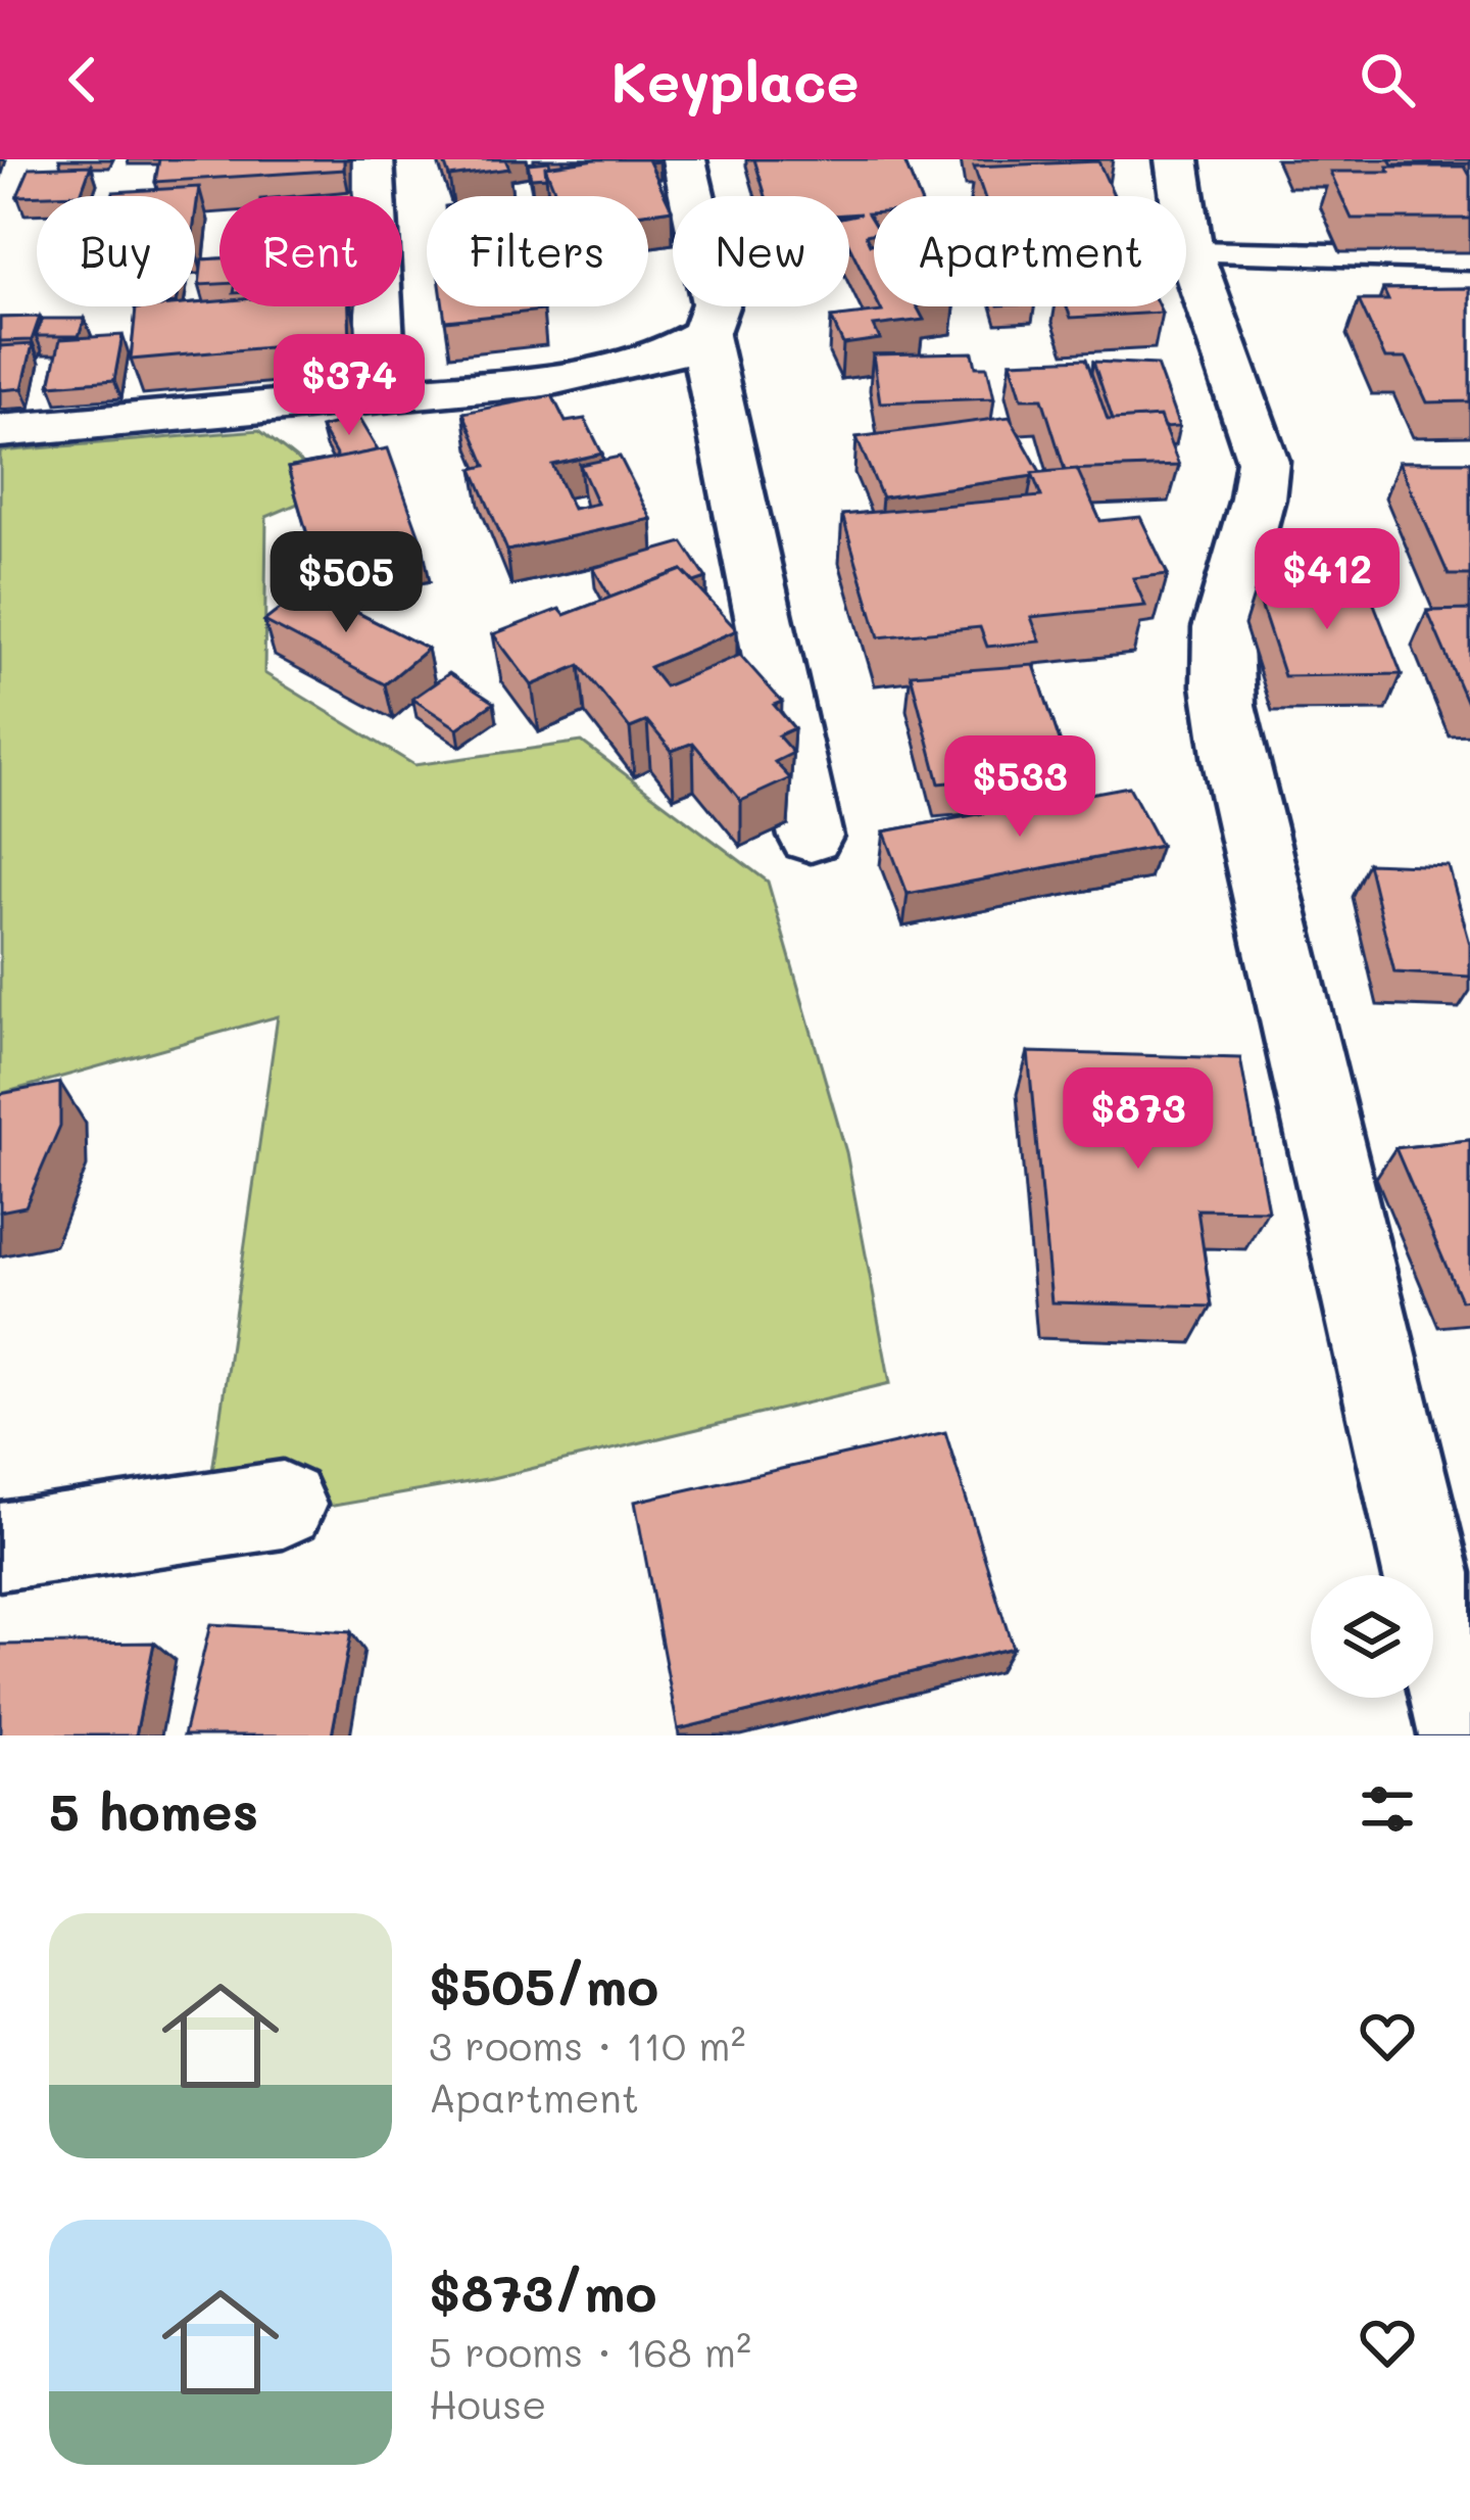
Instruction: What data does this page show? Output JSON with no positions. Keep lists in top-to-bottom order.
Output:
{
  "page": {
    "header": "Keyplace",
    "chip": [
      "Buy",
      "Rent",
      "Filters",
      "New",
      "Apartment"
    ],
    "price": [
      "$374",
      "$412",
      "$505",
      "$533",
      "$873"
    ],
    "heading": "5 homes",
    "list": [
      {
        "name": "$505/mo",
        "note": "3 rooms · 110 m² · Apartment"
      },
      {
        "name": "$873/mo",
        "note": "5 rooms · 168 m² · House"
      }
    ]
  }
}
